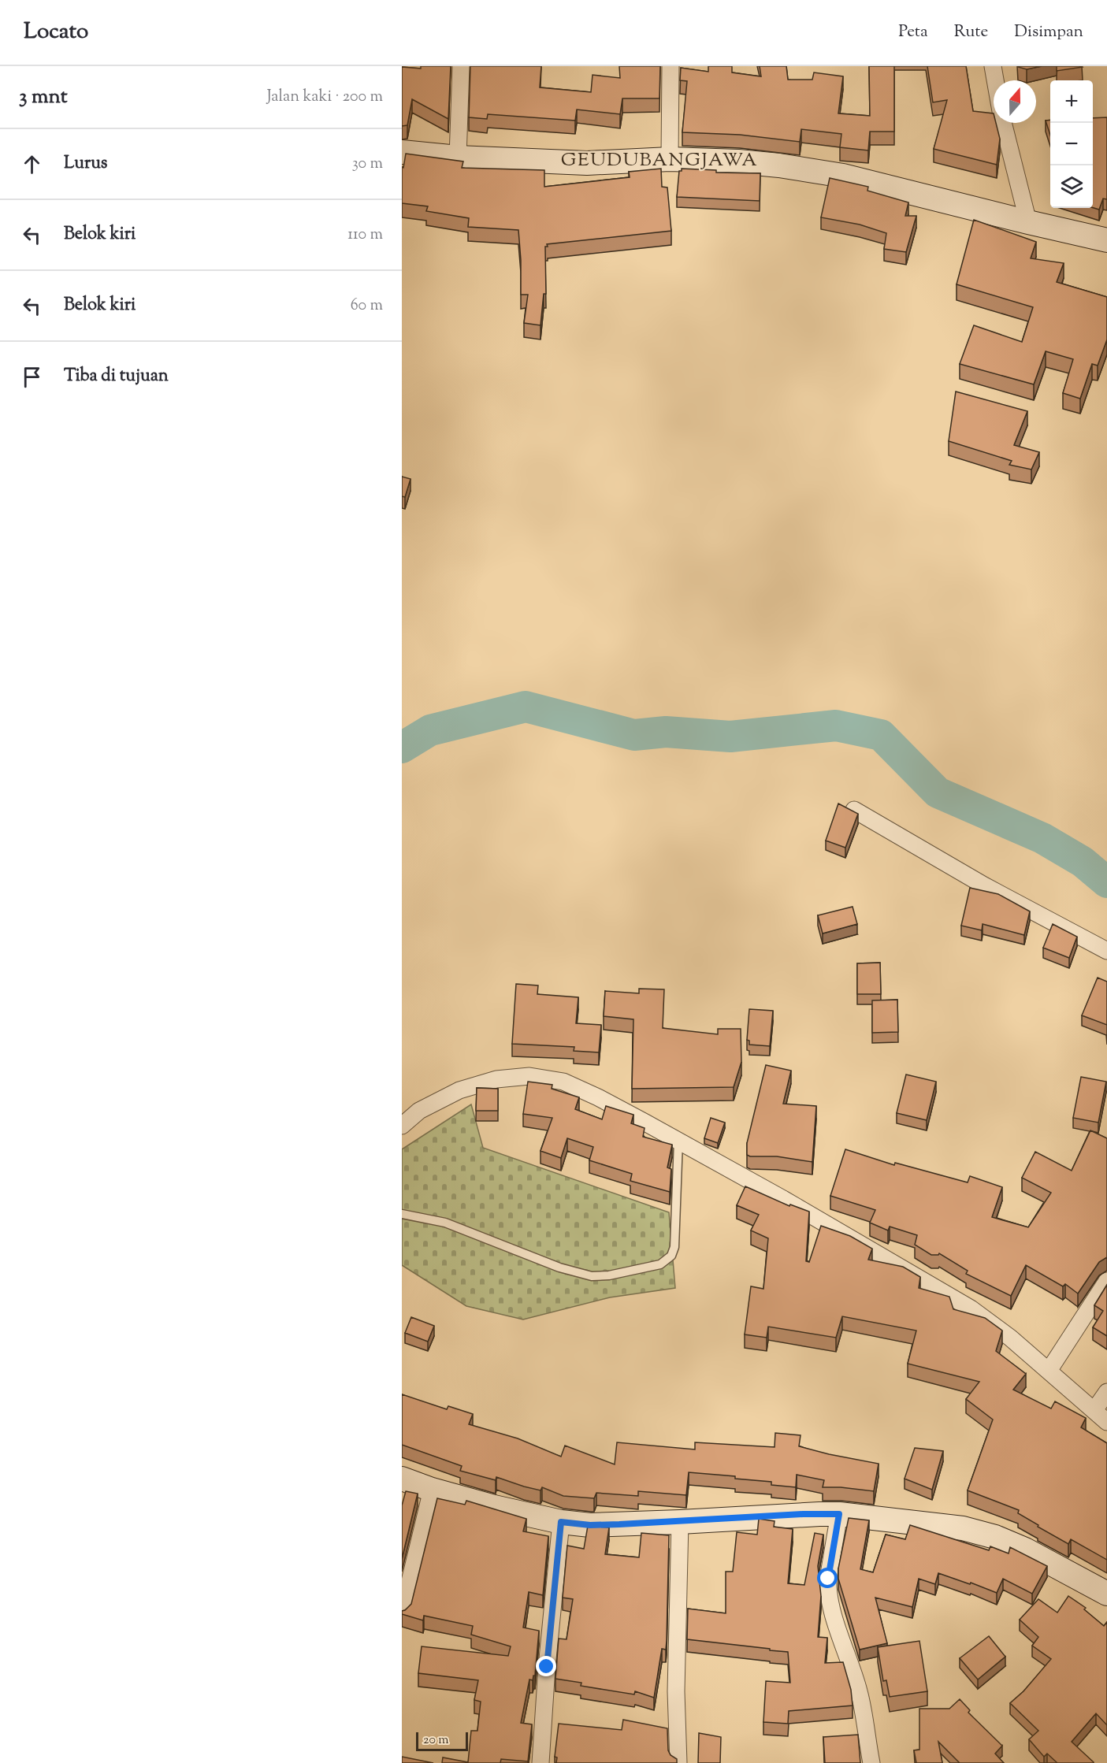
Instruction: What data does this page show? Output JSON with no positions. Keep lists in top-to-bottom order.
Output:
{
  "districts": ["GEUDUBANGJAWA"],
  "scale_bar": "20 m",
  "north": "top",
  "page": {
    "header": "Locato",
    "nav": ["Peta", "Rute", "Disimpan"],
    "heading": ["3 mnt", "Jalan kaki · 200 m"],
    "map_buttons": ["+", "−"],
    "list": [
      ["Lurus", "30 m"],
      ["Belok kiri", "110 m"],
      ["Belok kiri", "60 m"],
      "Tiba di tujuan"
    ],
    "scale": "20 m"
  }
}
